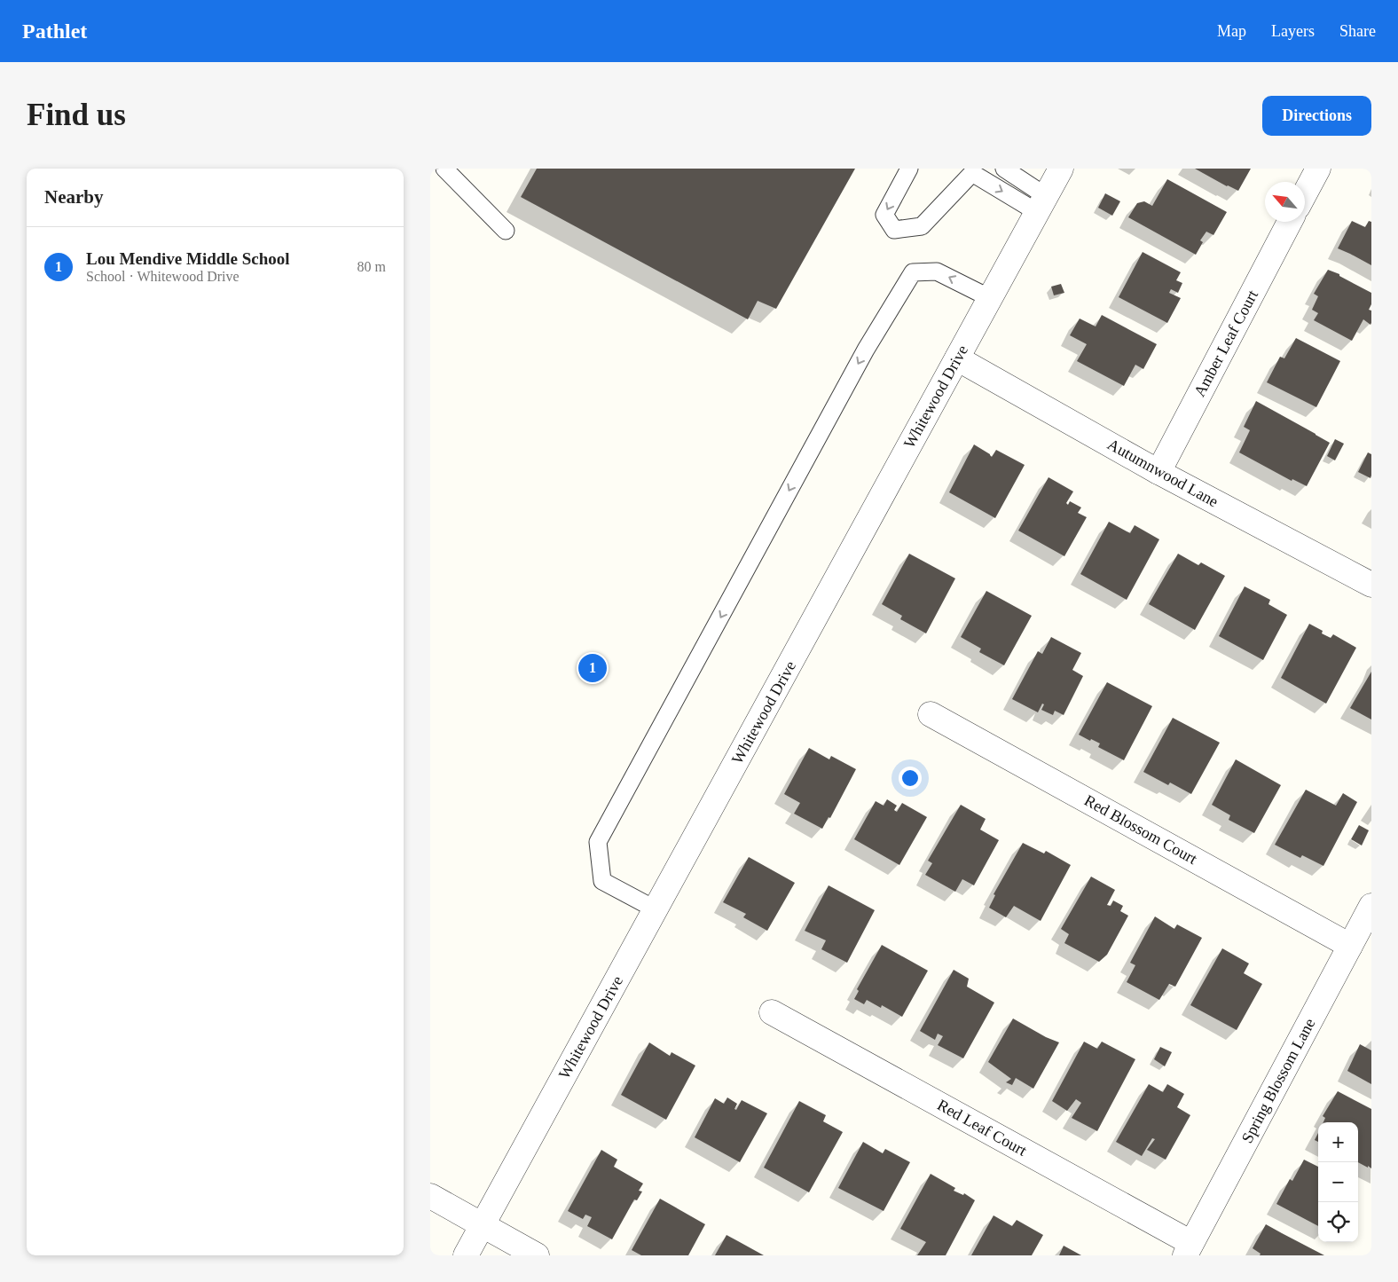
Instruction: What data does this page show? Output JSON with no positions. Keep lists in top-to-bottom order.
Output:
{
  "streets": {
    "street": [
      "Amber Leaf Court",
      "Whitewood Drive",
      "Autumnwood Lane",
      "Red Blossom Court",
      "Spring Blossom Lane",
      "Red Leaf Court"
    ]
  },
  "crossings": [
    ["Amber Leaf Court", "Autumnwood Lane"],
    ["Whitewood Drive", "Autumnwood Lane"],
    ["Red Blossom Court", "Spring Blossom Lane"],
    ["Spring Blossom Lane", "Red Leaf Court"]
  ],
  "north": "top left",
  "page": {
    "header": "Pathlet",
    "nav": ["Map", "Layers", "Share"],
    "buttons": "Directions",
    "title": "Find us",
    "heading": "Nearby",
    "list": [
      {
        "mark": "1",
        "name": "Lou Mendive Middle School",
        "note": "School · Whitewood Drive",
        "value": "80 m"
      }
    ],
    "pins": "1",
    "map_buttons": ["+", "−"]
  }
}
